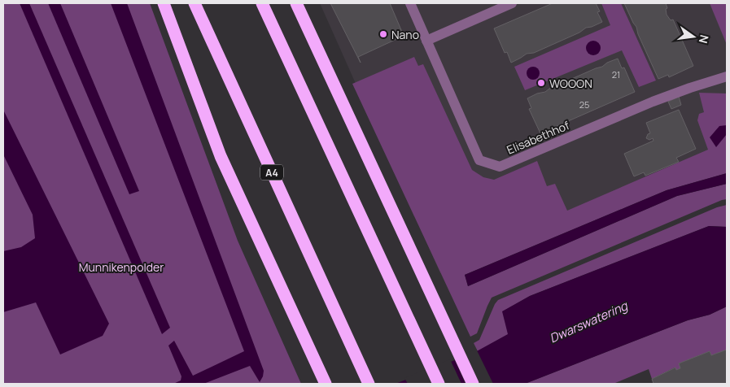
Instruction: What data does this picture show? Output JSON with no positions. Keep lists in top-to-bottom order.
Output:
{
  "streets": {
    "highway": ["A4"],
    "street": ["Elisabethhof"]
  },
  "water": ["Dwarswatering"],
  "parks": ["Munnikenpolder"],
  "places": ["Nano", "WOOON"],
  "house_numbers": ["21", "25"],
  "north": "right"
}
